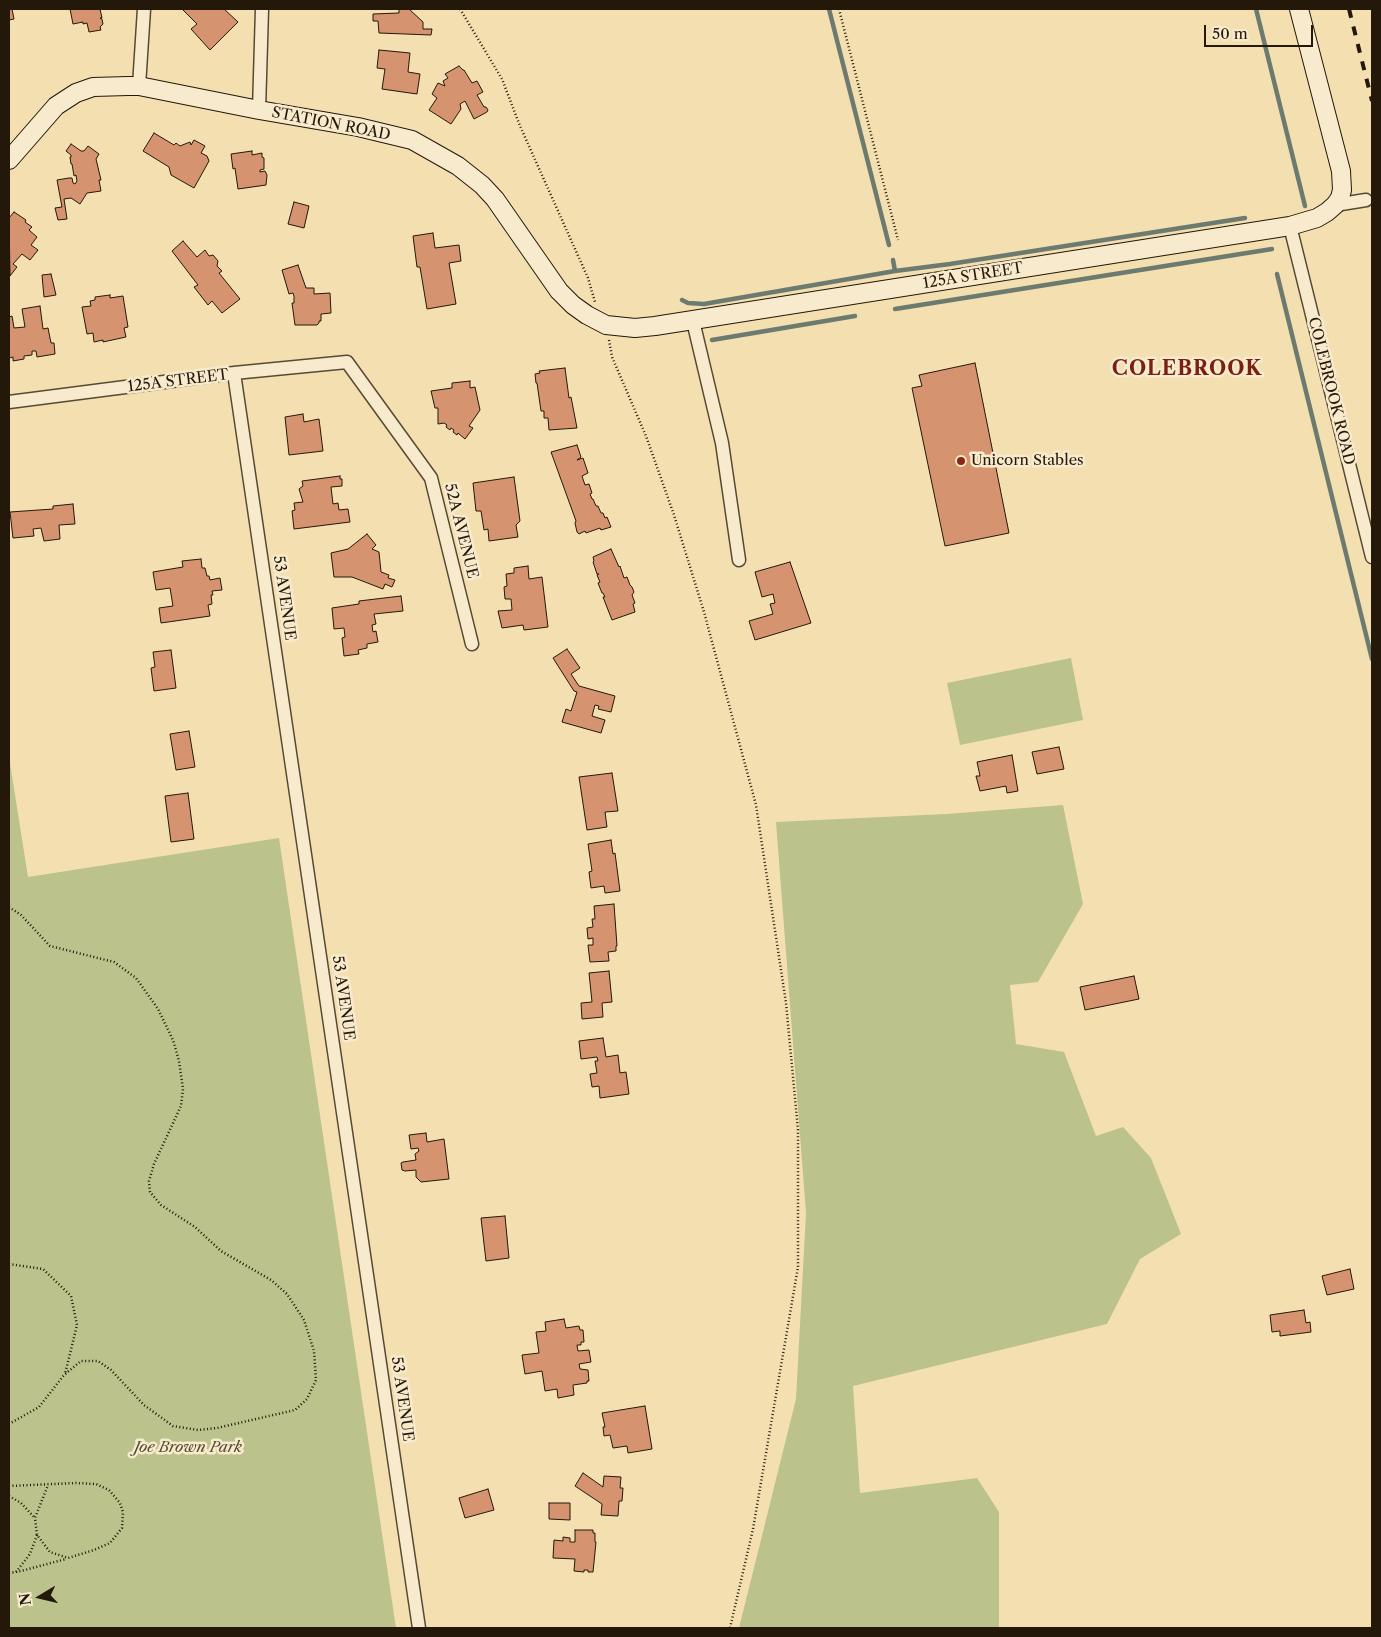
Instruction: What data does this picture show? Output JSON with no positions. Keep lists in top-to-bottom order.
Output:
{
  "streets": {
    "street": [
      "STATION ROAD",
      "125A STREET",
      "COLEBROOK ROAD",
      "52A AVENUE",
      "53 AVENUE"
    ]
  },
  "crossings": [
    ["STATION ROAD", "125A STREET"],
    ["125A STREET", "COLEBROOK ROAD"],
    ["125A STREET", "52A AVENUE"],
    ["125A STREET", "53 AVENUE"]
  ],
  "districts": ["COLEBROOK"],
  "parks": ["Joe Brown Park"],
  "places": ["Unicorn Stables"],
  "scale_bar": "50 m",
  "north": "left"
}
